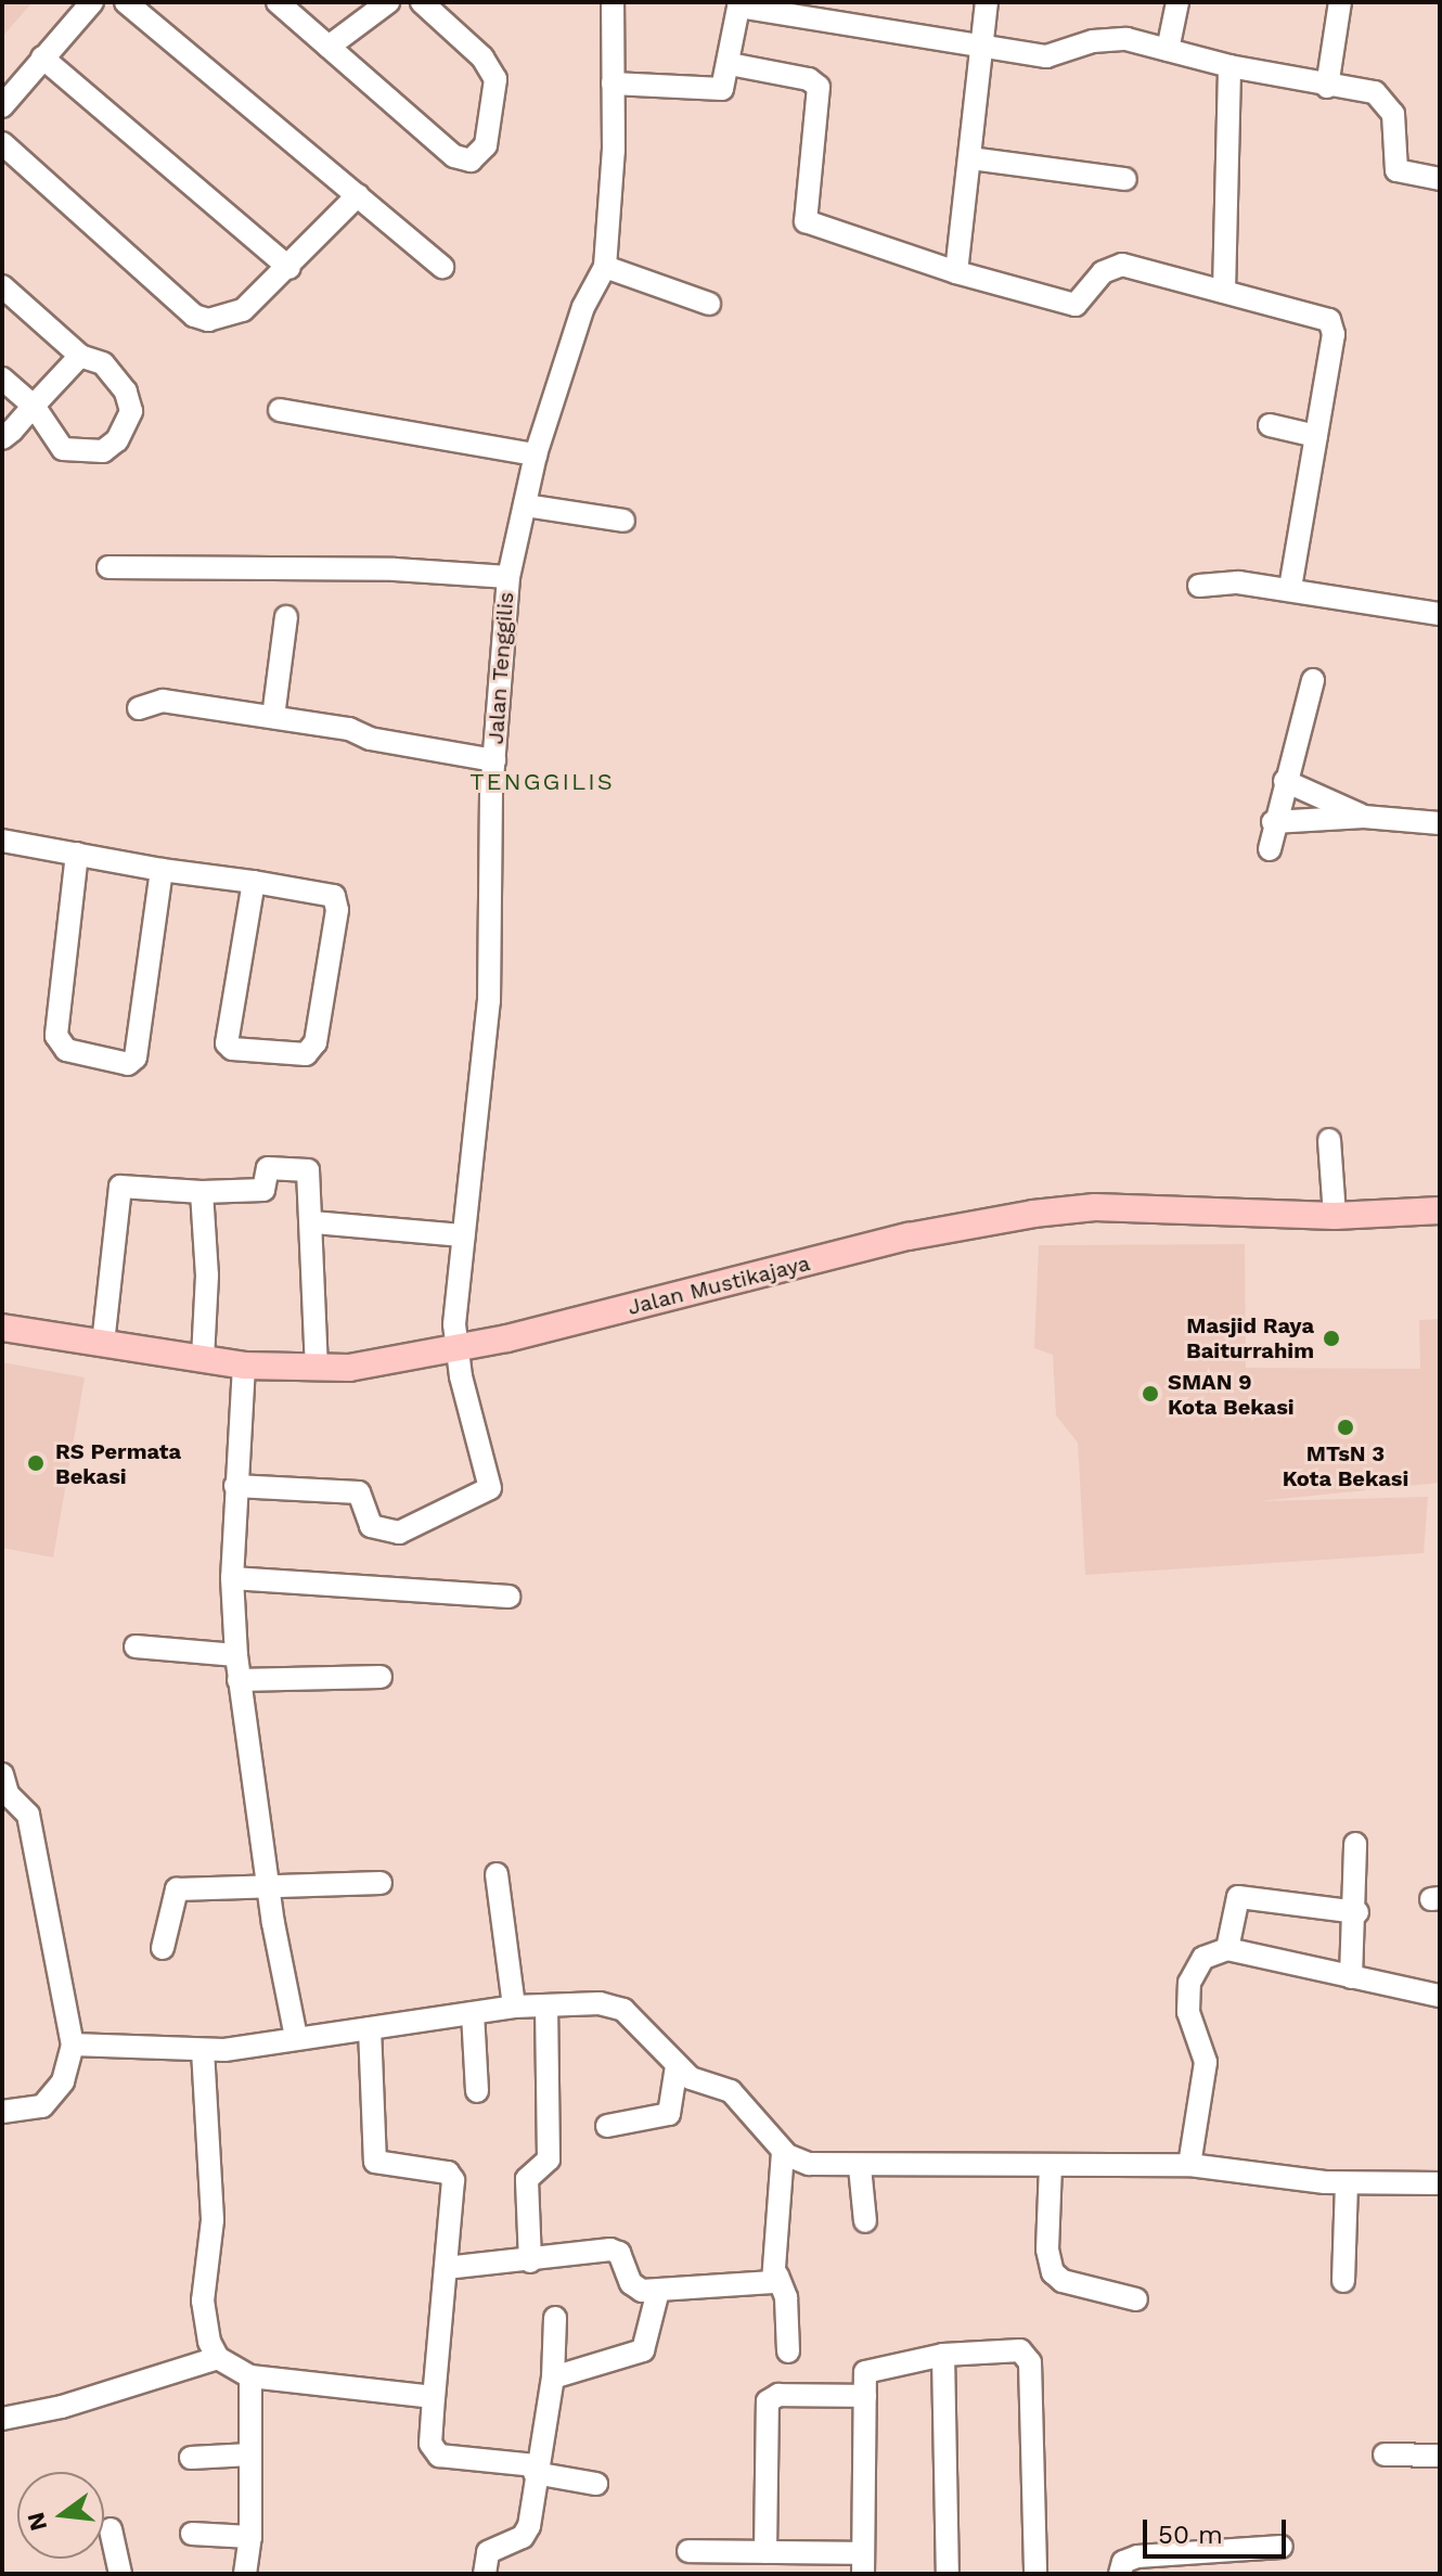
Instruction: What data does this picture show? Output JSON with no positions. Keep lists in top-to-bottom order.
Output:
{
  "streets": {
    "main road": ["Jalan Mustikajaya"],
    "street": ["Jalan Tenggilis"]
  },
  "crossings": [
    ["Jalan Tenggilis", "Jalan Mustikajaya"]
  ],
  "districts": ["TENGGILIS"],
  "places": [
    "Masjid Raya Baiturrahim",
    "SMAN 9 Kota Bekasi",
    "MTsN 3 Kota Bekasi",
    "RS Permata Bekasi"
  ],
  "scale_bar": "50 m",
  "north": "left"
}
